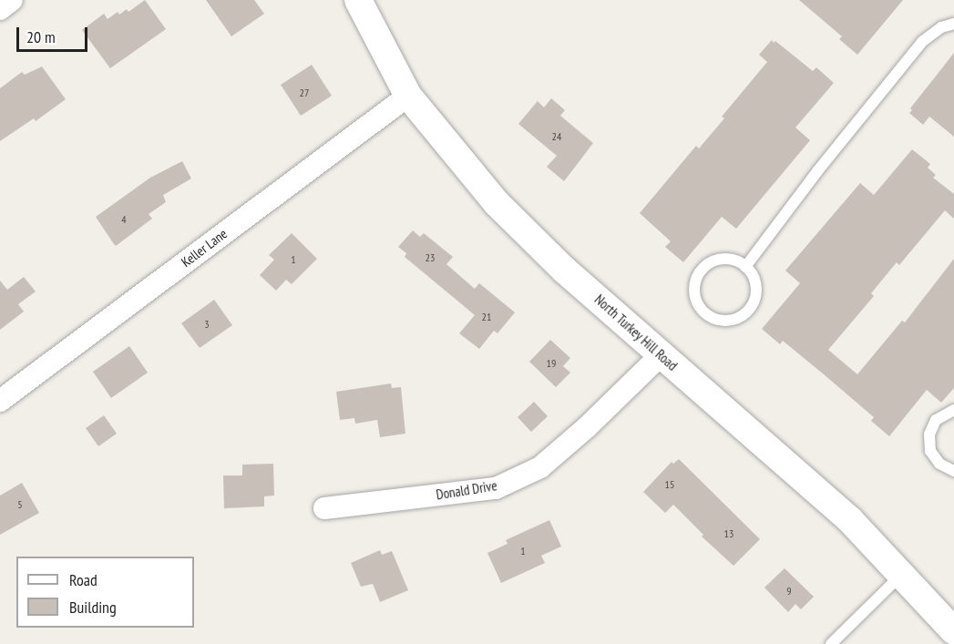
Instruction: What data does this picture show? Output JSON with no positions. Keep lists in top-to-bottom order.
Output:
{
  "streets": {
    "street": ["Keller Lane", "North Turkey Hill Road", "Donald Drive"]
  },
  "crossings": [
    ["Keller Lane", "North Turkey Hill Road"],
    ["North Turkey Hill Road", "Donald Drive"]
  ],
  "house_numbers": [
    "27",
    "24",
    "4",
    "23",
    "1",
    "21",
    "3",
    "19",
    "15",
    "5",
    "13",
    "1",
    "9"
  ],
  "legend": ["Road", "Building"],
  "scale_bar": "20 m"
}
